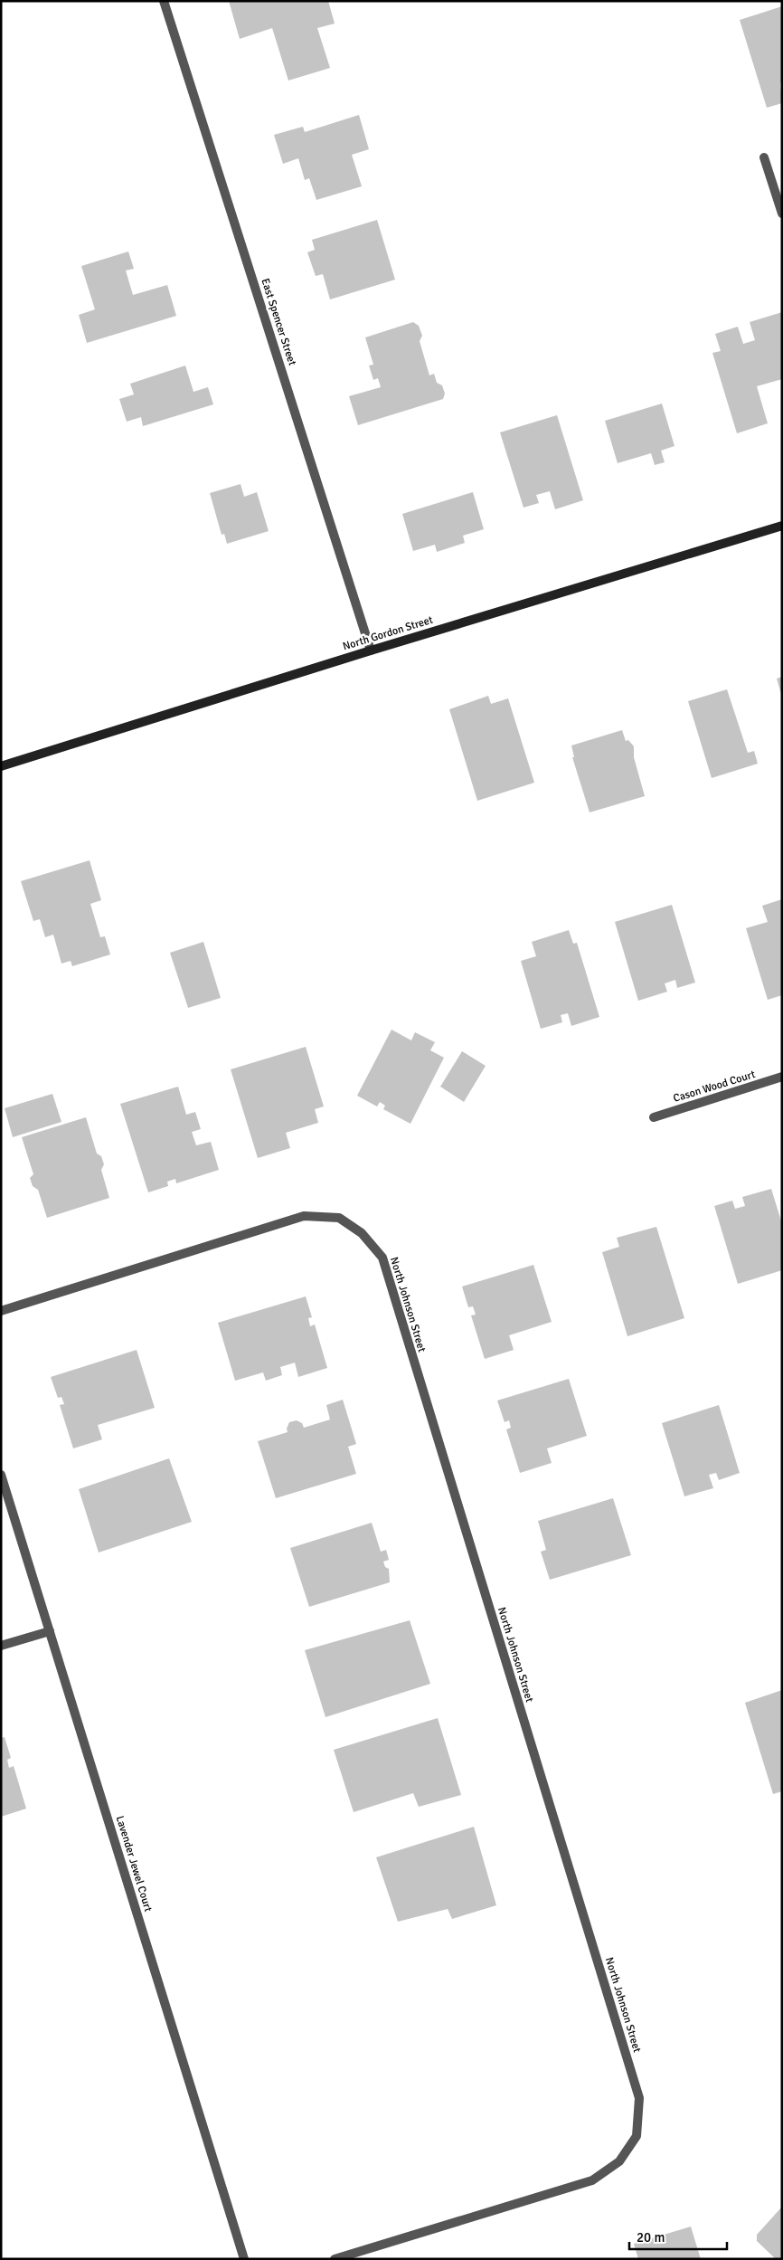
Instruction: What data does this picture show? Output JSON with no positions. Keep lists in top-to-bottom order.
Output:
{
  "streets": {
    "street": [
      "East Spencer Street",
      "North Gordon Street",
      "Cason Wood Court",
      "North Johnson Street",
      "Lavender Jewel Court"
    ]
  },
  "crossings": [
    ["East Spencer Street", "North Gordon Street"]
  ],
  "scale_bar": "20 m"
}
